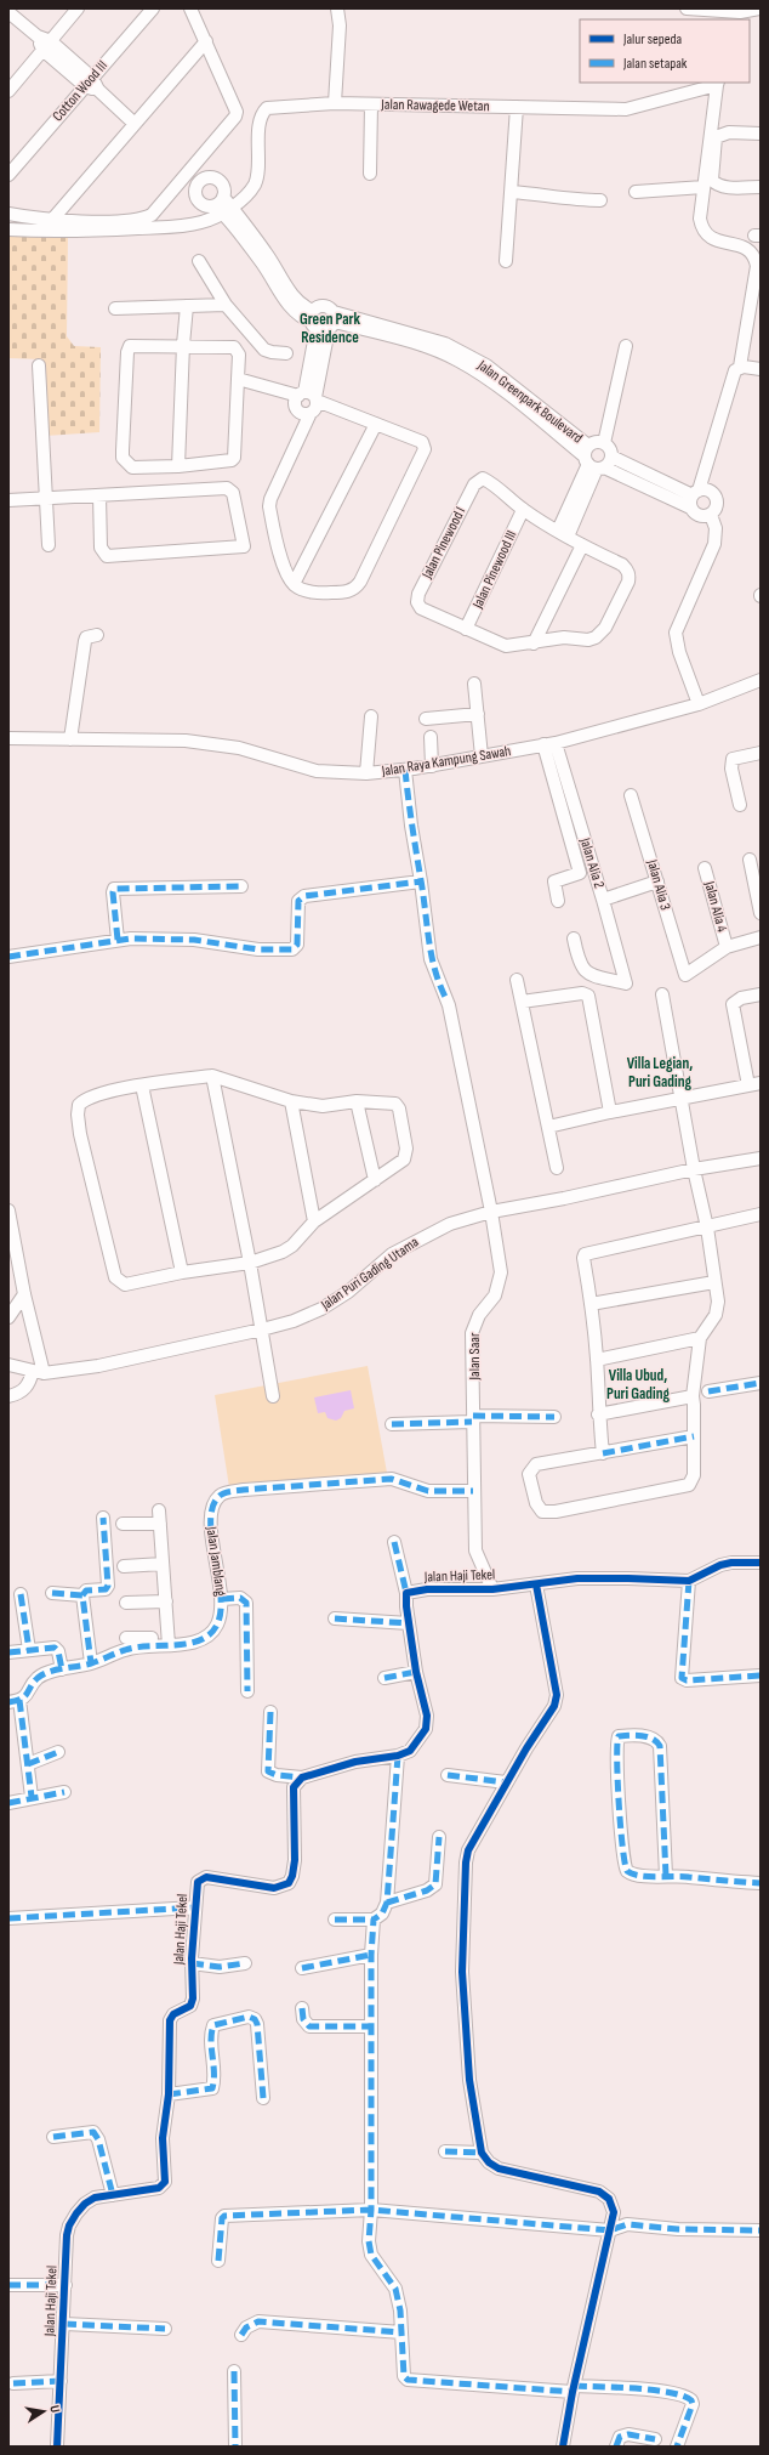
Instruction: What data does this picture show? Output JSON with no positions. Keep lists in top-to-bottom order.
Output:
{
  "streets": {
    "street": [
      "Cotton Wood III",
      "Jalan Rawagede Wetan",
      "Jalan Greenpark Boulevard",
      "Jalan Pinewood I",
      "Jalan Pinewood III",
      "Jalan Raya Kampung Sawah",
      "Jalan Alia 2",
      "Jalan Alia 3",
      "Jalan Alia 4",
      "Jalan Puri Gading Utama",
      "Jalan Saar",
      "Jalan Jamblang",
      "Jalan Haji Tekel"
    ]
  },
  "crossings": [
    ["Jalan Rawagede Wetan", "Jalan Greenpark Boulevard"],
    ["Jalan Pinewood I", "Jalan Pinewood III"],
    ["Jalan Raya Kampung Sawah", "Jalan Alia 2"],
    ["Jalan Raya Kampung Sawah", "Jalan Saar"],
    ["Jalan Alia 3", "Jalan Alia 4"],
    ["Jalan Puri Gading Utama", "Jalan Saar"],
    ["Jalan Saar", "Jalan Jamblang"],
    ["Jalan Saar", "Jalan Haji Tekel"]
  ],
  "districts": ["Green Park Residence", "Villa Legian, Puri Gading", "Villa Ubud, Puri Gading"],
  "legend": ["Jalur sepeda", "Jalan setapak"],
  "north": "right"
}
